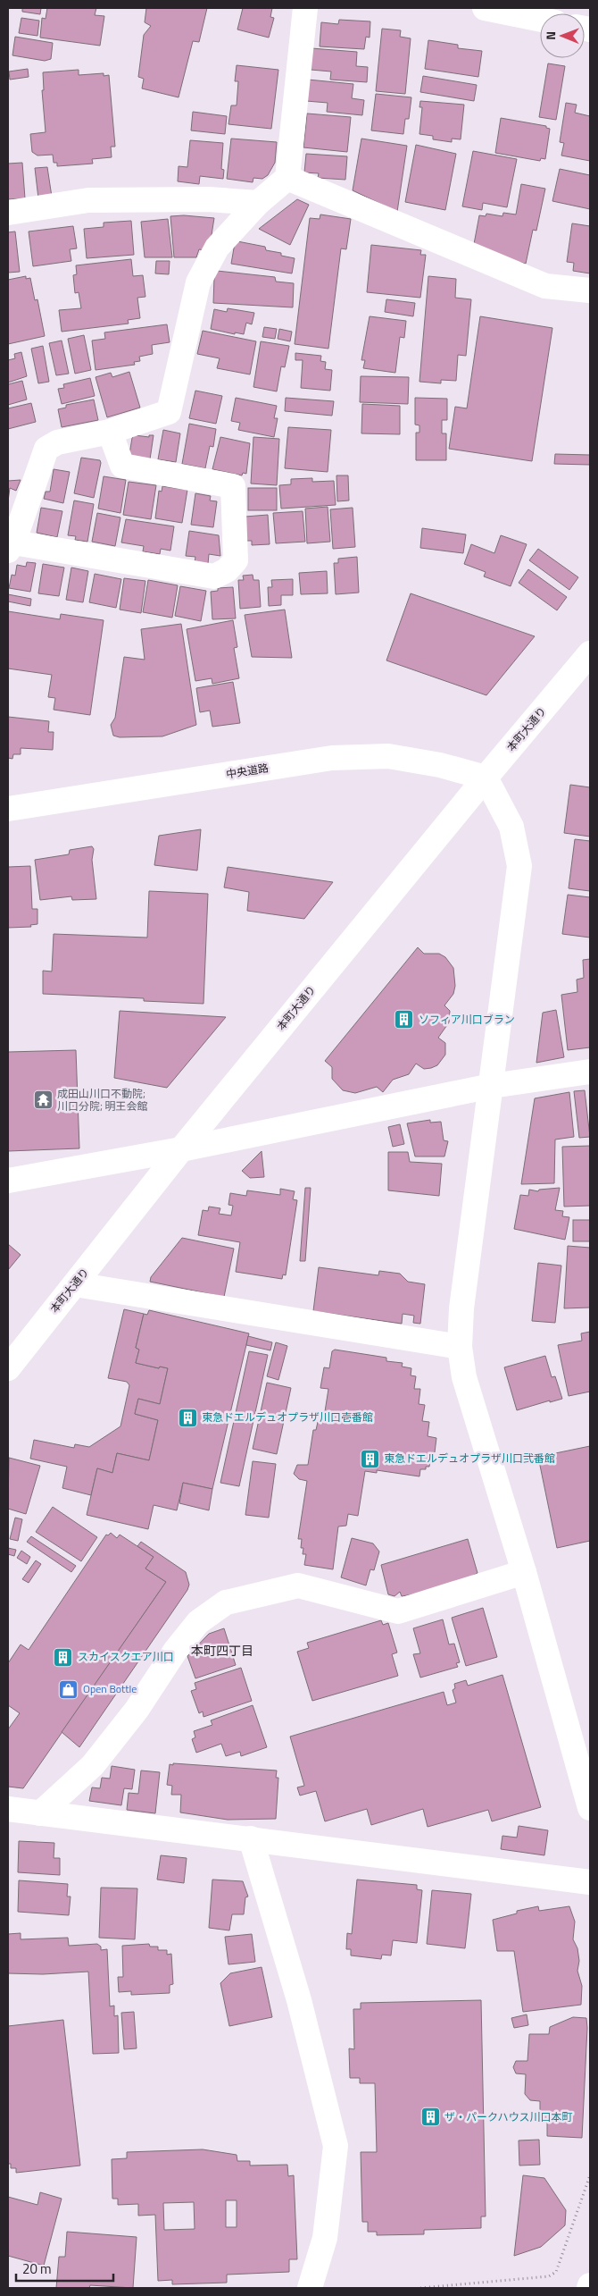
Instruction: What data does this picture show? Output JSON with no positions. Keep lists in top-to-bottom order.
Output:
{
  "streets": {
    "street": ["本町大通り", "中央道路"]
  },
  "crossings": [
    ["本町大通り", "中央道路"]
  ],
  "districts": ["本町四丁目"],
  "places": {
    "building": [
      "ソフィア川口ブラン",
      "東急ドエルデュオプラザ川口壱番館",
      "東急ドエルデュオプラザ川口弐番館",
      "スカイスクエア川口",
      "ザ・パークハウス川口本町"
    ],
    "temple": ["成田山川口不動院; 川口分院; 明王会館"],
    "shop": ["Open Bottle"]
  },
  "scale_bar": "20 m",
  "north": "left"
}
